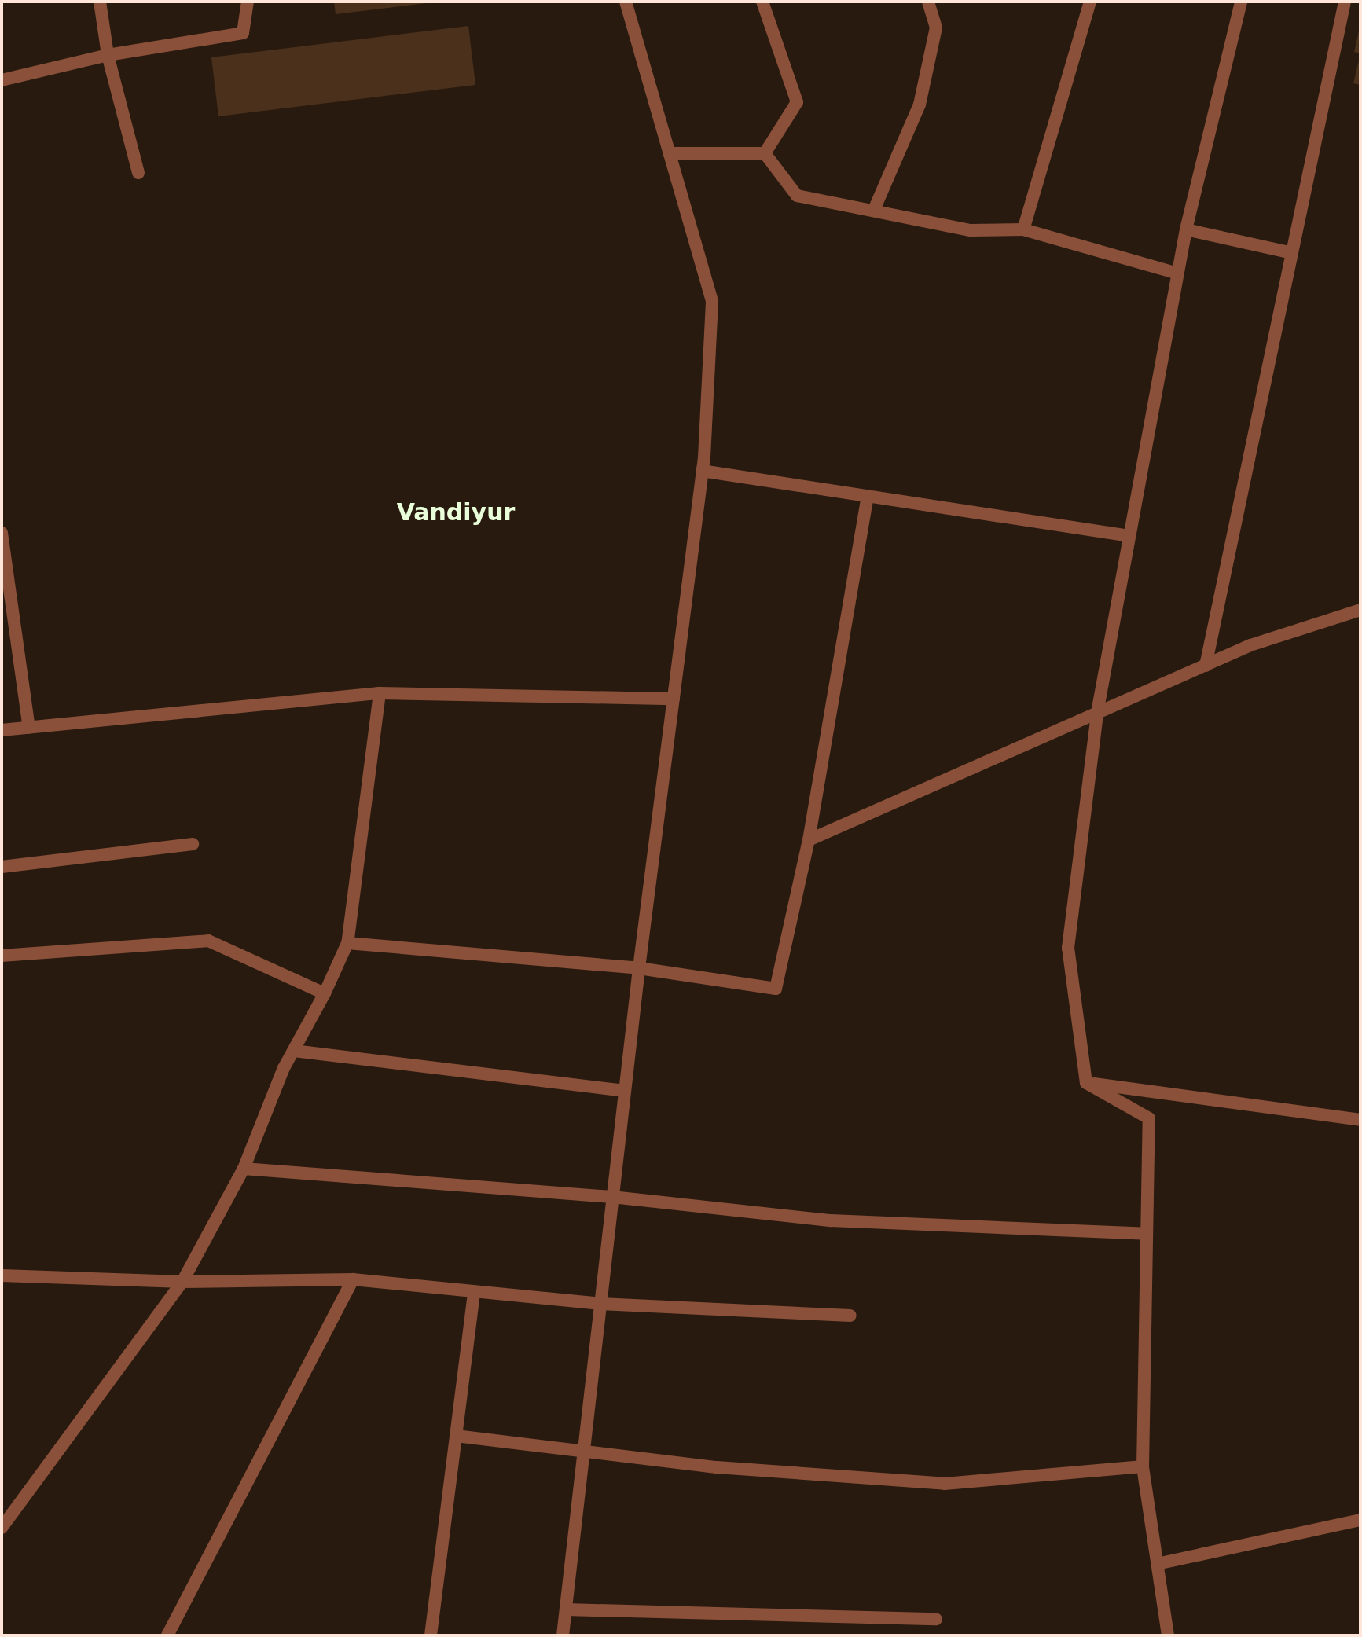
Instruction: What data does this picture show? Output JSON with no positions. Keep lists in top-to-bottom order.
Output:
{
  "districts": ["Vandiyur"]
}
